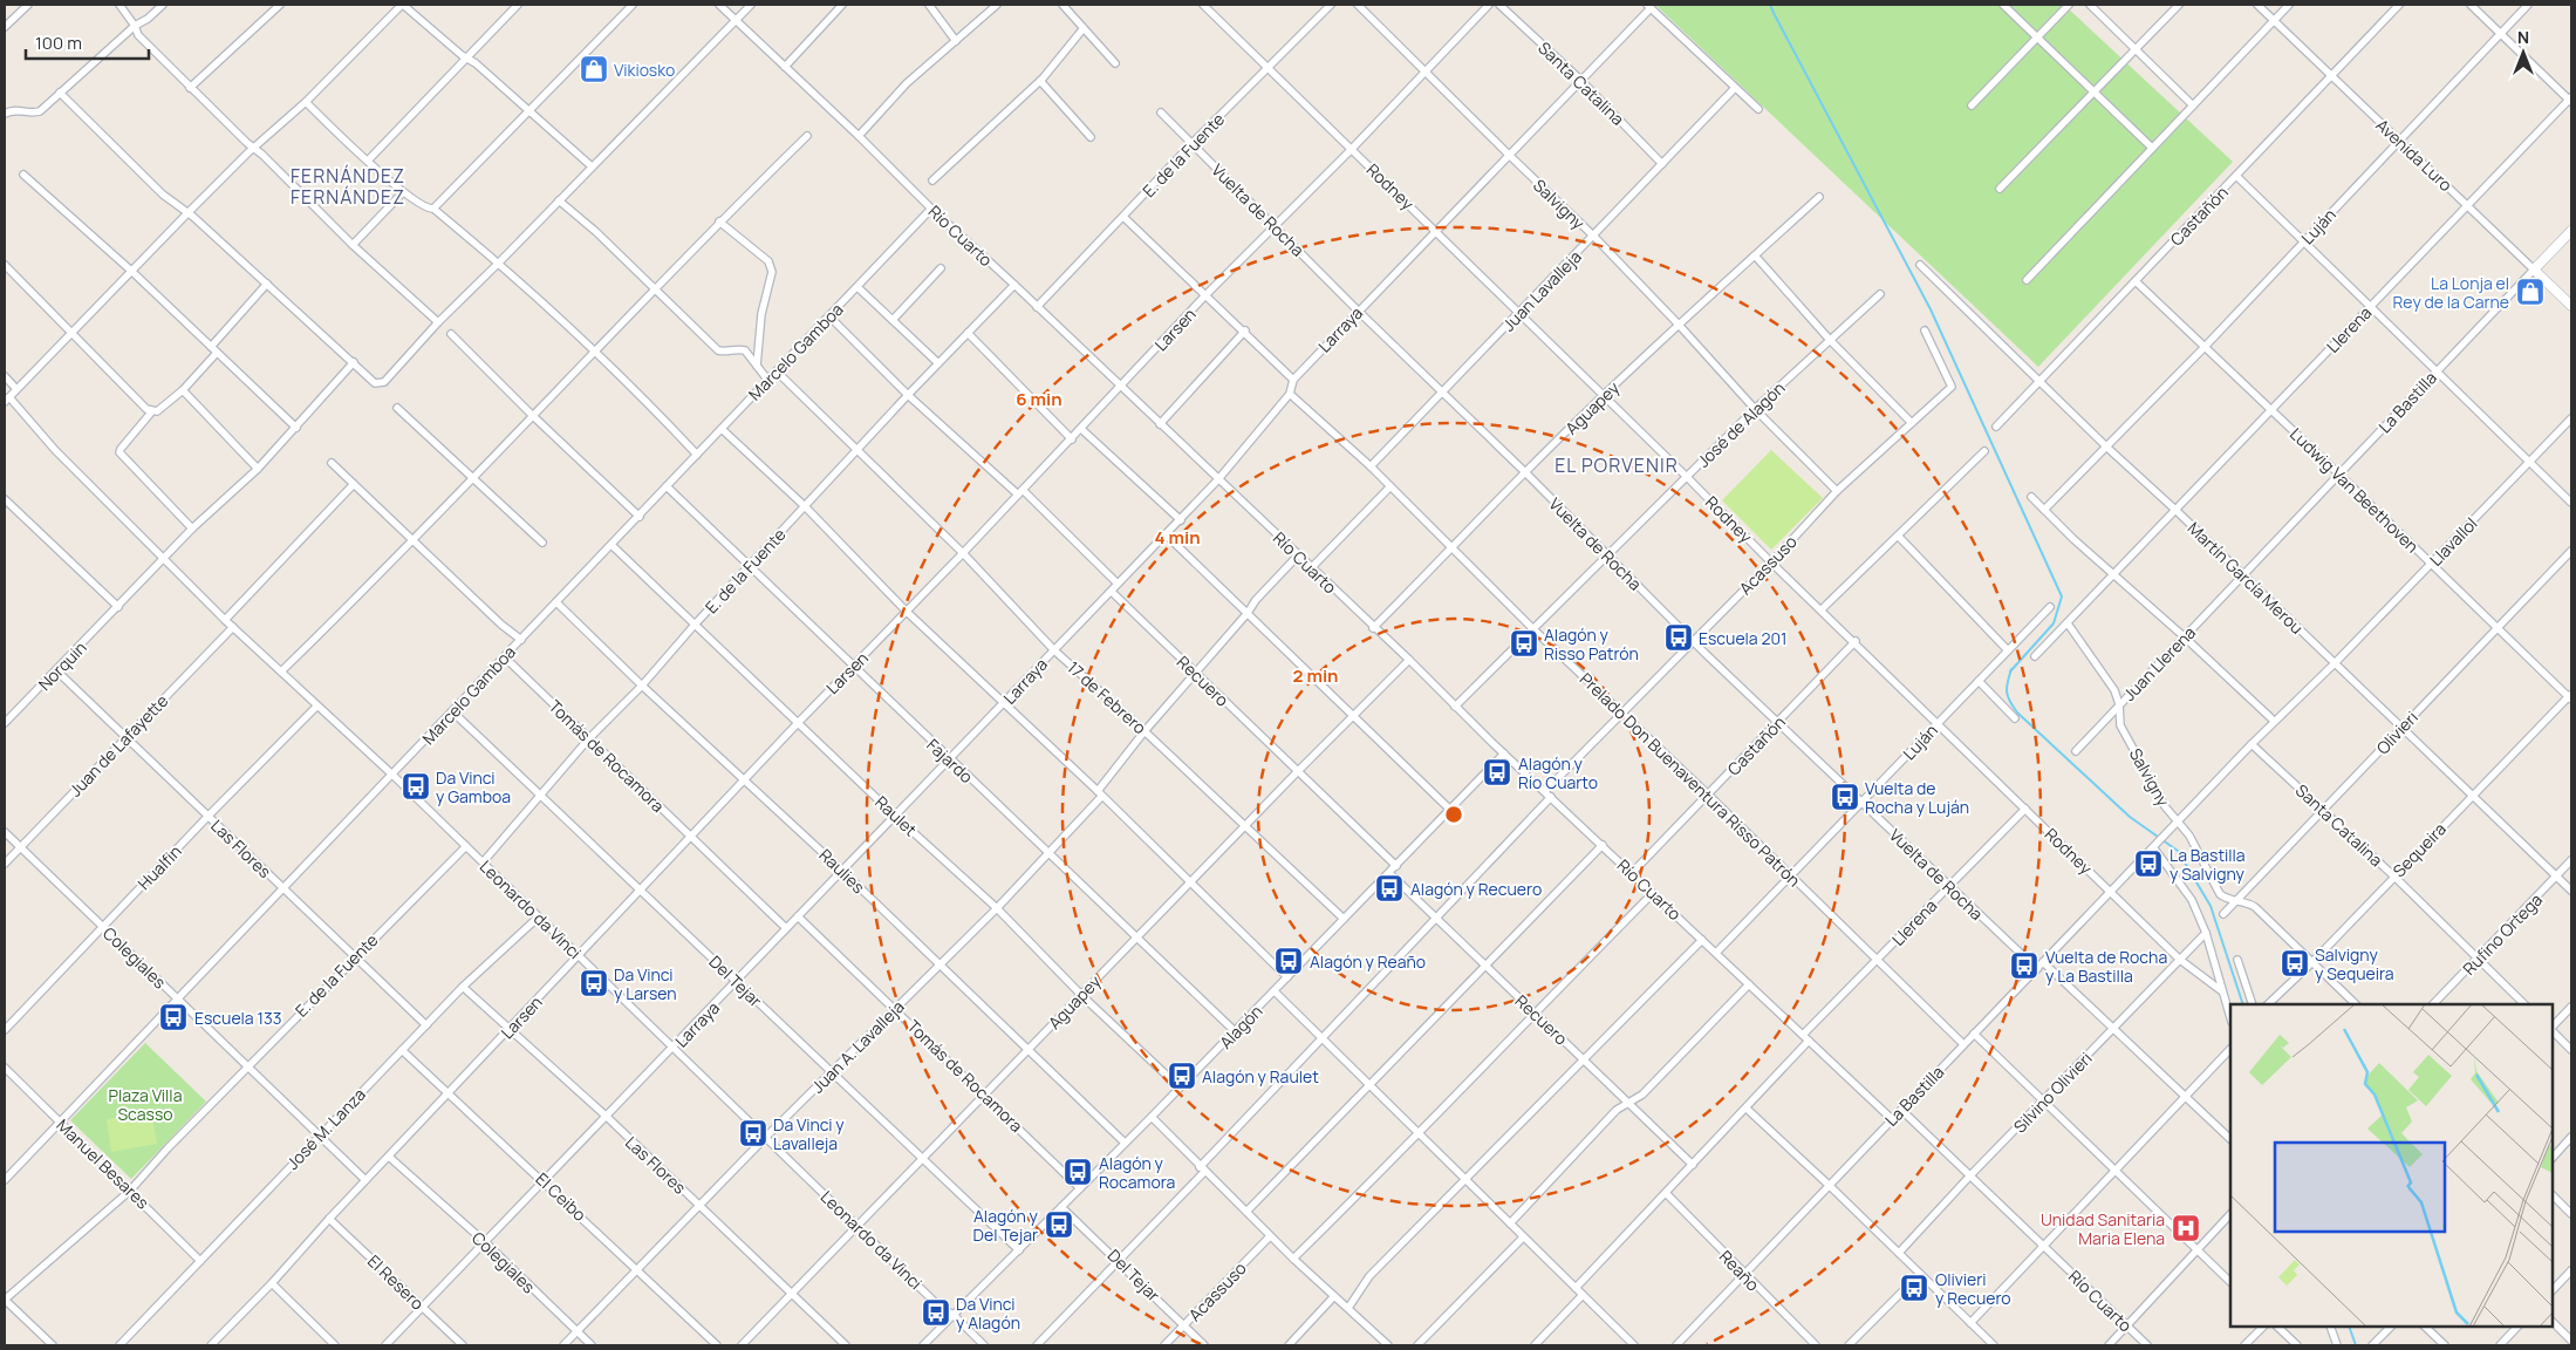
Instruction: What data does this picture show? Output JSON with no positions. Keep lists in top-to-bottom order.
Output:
{
  "streets": {
    "street": [
      "Santa Catalina",
      "E. de la Fuente",
      "Avenida Luro",
      "Rodney",
      "Salvigny",
      "Vuelta de Rocha",
      "Castañón",
      "Luján",
      "Río Cuarto",
      "Juan Lavalleja",
      "Larsen",
      "Larraya",
      "Llerena",
      "Marcelo Gamboa",
      "La Bastilla",
      "Aguapey",
      "José de Alagón",
      "Ludwig Van Beethoven",
      "Llavallol",
      "Acassuso",
      "Martín García Merou",
      "Juan Llerena",
      "Norquin",
      "Recuero",
      "17 de Febrero",
      "Olivieri",
      "Juan de Lafayette",
      "Tomás de Rocamora",
      "Fajardo",
      "Prelado Don Buenaventura Risso Patrón",
      "Raulet",
      "Las Flores",
      "Sequeira",
      "Hualfin",
      "Raulies",
      "Leonardo da Vinci",
      "Rufino Ortega",
      "Colegiales",
      "Del Tejar",
      "Alagón",
      "Juan A. Lavalleja",
      "Silvino Olivieri",
      "José M. Lanza",
      "Manuel Besares",
      "El Ceibo",
      "Reaño",
      "El Resero"
    ]
  },
  "crossings": [
    ["Santa Catalina", "Juan Lavalleja"],
    ["Santa Catalina", "Larraya"],
    ["Santa Catalina", "Olivieri"],
    ["Santa Catalina", "Sequeira"],
    ["Santa Catalina", "Rufino Ortega"],
    ["E. de la Fuente", "Rodney"],
    ["E. de la Fuente", "Vuelta de Rocha"],
    ["E. de la Fuente", "Río Cuarto"],
    ["E. de la Fuente", "17 de Febrero"],
    ["E. de la Fuente", "Tomás de Rocamora"],
    ["E. de la Fuente", "Fajardo"],
    ["E. de la Fuente", "Raulet"],
    ["E. de la Fuente", "Las Flores"],
    ["E. de la Fuente", "Raulies"],
    ["E. de la Fuente", "Leonardo da Vinci"],
    ["E. de la Fuente", "Colegiales"],
    ["E. de la Fuente", "Del Tejar"],
    ["E. de la Fuente", "Manuel Besares"],
    ["Avenida Luro", "Castañón"],
    ["Avenida Luro", "Luján"],
    ["Avenida Luro", "Llerena"],
    ["Avenida Luro", "La Bastilla"],
    ["Rodney", "Castañón"],
    ["Rodney", "Luján"],
    ["Rodney", "Juan Lavalleja"],
    ["Rodney", "Larsen"],
    ["Rodney", "Larraya"],
    ["Rodney", "Llerena"],
    ["Rodney", "La Bastilla"],
    ["Rodney", "Aguapey"],
    ["Rodney", "José de Alagón"],
    ["Rodney", "Acassuso"],
    ["Rodney", "Silvino Olivieri"],
    ["Salvigny", "Juan Lavalleja"],
    ["Salvigny", "Larsen"],
    ["Salvigny", "Larraya"],
    ["Salvigny", "La Bastilla"],
    ["Salvigny", "Aguapey"],
    ["Salvigny", "José de Alagón"],
    ["Salvigny", "Acassuso"],
    ["Salvigny", "Juan Llerena"],
    ["Salvigny", "Olivieri"],
    ["Salvigny", "Sequeira"],
    ["Vuelta de Rocha", "Castañón"],
    ["Vuelta de Rocha", "Luján"],
    ["Vuelta de Rocha", "Juan Lavalleja"],
    ["Vuelta de Rocha", "Larsen"],
    ["Vuelta de Rocha", "Larraya"],
    ["Vuelta de Rocha", "Llerena"],
    ["Vuelta de Rocha", "La Bastilla"],
    ["Vuelta de Rocha", "Aguapey"],
    ["Vuelta de Rocha", "José de Alagón"],
    ["Vuelta de Rocha", "Acassuso"],
    ["Castañón", "Río Cuarto"],
    ["Castañón", "Ludwig Van Beethoven"],
    ["Castañón", "Martín García Merou"],
    ["Castañón", "Prelado Don Buenaventura Risso Patrón"],
    ["Luján", "Río Cuarto"],
    ["Luján", "Ludwig Van Beethoven"],
    ["Luján", "Martín García Merou"],
    ["Luján", "Prelado Don Buenaventura Risso Patrón"],
    ["Río Cuarto", "Larsen"],
    ["Río Cuarto", "Larraya"],
    ["Río Cuarto", "Llerena"],
    ["Río Cuarto", "Marcelo Gamboa"],
    ["Río Cuarto", "La Bastilla"],
    ["Río Cuarto", "Aguapey"],
    ["Río Cuarto", "José de Alagón"],
    ["Río Cuarto", "Acassuso"],
    ["Río Cuarto", "Alagón"],
    ["Río Cuarto", "Juan A. Lavalleja"],
    ["Río Cuarto", "Silvino Olivieri"],
    ["Juan Lavalleja", "Prelado Don Buenaventura Risso Patrón"],
    ["Larsen", "17 de Febrero"],
    ["Larsen", "Tomás de Rocamora"],
    ["Larsen", "Fajardo"],
    ["Larsen", "Raulet"],
    ["Larsen", "Las Flores"],
    ["Larsen", "Raulies"],
    ["Larsen", "Leonardo da Vinci"],
    ["Larsen", "Colegiales"],
    ["Larsen", "Del Tejar"],
    ["Larsen", "El Ceibo"],
    ["Larsen", "El Resero"],
    ["Larraya", "Recuero"],
    ["Larraya", "17 de Febrero"],
    ["Larraya", "Tomás de Rocamora"],
    ["Larraya", "Fajardo"],
    ["Larraya", "Prelado Don Buenaventura Risso Patrón"],
    ["Larraya", "Raulet"],
    ["Larraya", "Las Flores"],
    ["Larraya", "Raulies"],
    ["Larraya", "Leonardo da Vinci"],
    ["Larraya", "Colegiales"],
    ["Larraya", "Del Tejar"],
    ["Larraya", "El Ceibo"],
    ["Larraya", "El Resero"],
    ["Llerena", "Ludwig Van Beethoven"],
    ["Llerena", "Martín García Merou"],
    ["Llerena", "Prelado Don Buenaventura Risso Patrón"],
    ["Marcelo Gamboa", "17 de Febrero"],
    ["Marcelo Gamboa", "Tomás de Rocamora"],
    ["Marcelo Gamboa", "Fajardo"],
    ["Marcelo Gamboa", "Raulet"],
    ["Marcelo Gamboa", "Las Flores"],
    ["Marcelo Gamboa", "Raulies"],
    ["Marcelo Gamboa", "Leonardo da Vinci"],
    ["Marcelo Gamboa", "Colegiales"],
    ["Marcelo Gamboa", "Del Tejar"],
    ["Marcelo Gamboa", "Manuel Besares"],
    ["La Bastilla", "Ludwig Van Beethoven"],
    ["La Bastilla", "Martín García Merou"],
    ["La Bastilla", "Juan Llerena"],
    ["La Bastilla", "Prelado Don Buenaventura Risso Patrón"],
    ["La Bastilla", "Reaño"],
    ["Aguapey", "Recuero"],
    ["Aguapey", "17 de Febrero"],
    ["Aguapey", "Tomás de Rocamora"],
    ["Aguapey", "Fajardo"],
    ["Aguapey", "Prelado Don Buenaventura Risso Patrón"],
    ["Aguapey", "Raulet"],
    ["Aguapey", "Las Flores"],
    ["Aguapey", "Raulies"],
    ["Aguapey", "Leonardo da Vinci"],
    ["Aguapey", "Del Tejar"],
    ["José de Alagón", "Prelado Don Buenaventura Risso Patrón"],
    ["Ludwig Van Beethoven", "Llavallol"],
    ["Ludwig Van Beethoven", "Olivieri"],
    ["Ludwig Van Beethoven", "Sequeira"],
    ["Llavallol", "Martín García Merou"],
    ["Acassuso", "Prelado Don Buenaventura Risso Patrón"],
    ["Acassuso", "Del Tejar"],
    ["Martín García Merou", "Juan Llerena"],
    ["Martín García Merou", "Olivieri"],
    ["Martín García Merou", "Sequeira"],
    ["Martín García Merou", "Rufino Ortega"],
    ["Norquin", "Las Flores"],
    ["Norquin", "Leonardo da Vinci"],
    ["Recuero", "Alagón"],
    ["Recuero", "Juan A. Lavalleja"],
    ["17 de Febrero", "Alagón"],
    ["17 de Febrero", "Juan A. Lavalleja"],
    ["Juan de Lafayette", "Las Flores"],
    ["Juan de Lafayette", "Leonardo da Vinci"],
    ["Juan de Lafayette", "Colegiales"],
    ["Tomás de Rocamora", "Alagón"],
    ["Tomás de Rocamora", "Juan A. Lavalleja"],
    ["Fajardo", "Alagón"],
    ["Fajardo", "Juan A. Lavalleja"],
    ["Raulet", "Alagón"],
    ["Raulet", "Juan A. Lavalleja"],
    ["Las Flores", "Hualfin"],
    ["Las Flores", "Juan A. Lavalleja"],
    ["Las Flores", "José M. Lanza"],
    ["Hualfin", "Leonardo da Vinci"],
    ["Hualfin", "Colegiales"],
    ["Raulies", "Alagón"],
    ["Raulies", "Juan A. Lavalleja"],
    ["Leonardo da Vinci", "Alagón"],
    ["Leonardo da Vinci", "Juan A. Lavalleja"],
    ["Leonardo da Vinci", "José M. Lanza"],
    ["Colegiales", "Juan A. Lavalleja"],
    ["Colegiales", "José M. Lanza"],
    ["Del Tejar", "Alagón"],
    ["Del Tejar", "Juan A. Lavalleja"],
    ["Juan A. Lavalleja", "El Ceibo"],
    ["José M. Lanza", "Manuel Besares"],
    ["José M. Lanza", "El Ceibo"]
  ],
  "districts": ["FERNÁNDEZ FERNÁNDEZ", "EL PORVENIR"],
  "parks": ["Plaza Villa Scasso"],
  "places": {
    "shop": ["Vikiosko", "La Lonja el Rey de la Carne"],
    "bus stop": [
      "Escuela 201",
      "Alagón y Risso Patrón",
      "Alagón y Río Cuarto",
      "Da Vinci y Gamboa",
      "Vuelta de Rocha y Luján",
      "La Bastilla y Salvigny",
      "Alagón y Recuero",
      "Alagón y Reaño",
      "Salvigny y Sequeira",
      "Vuelta de Rocha y La Bastilla",
      "Da Vinci y Larsen",
      "Escuela 133",
      "Alagón y Raulet",
      "Da Vinci y Lavalleja",
      "Alagón y Rocamora",
      "Alagón y Del Tejar",
      "Olivieri y Recuero",
      "Da Vinci y Alagón"
    ],
    "hospital": ["Unidad Sanitaria Maria Elena"]
  },
  "scale_bar": "100 m",
  "north": "top",
  "rings": ["6 min", "4 min", "2 min"]
}
